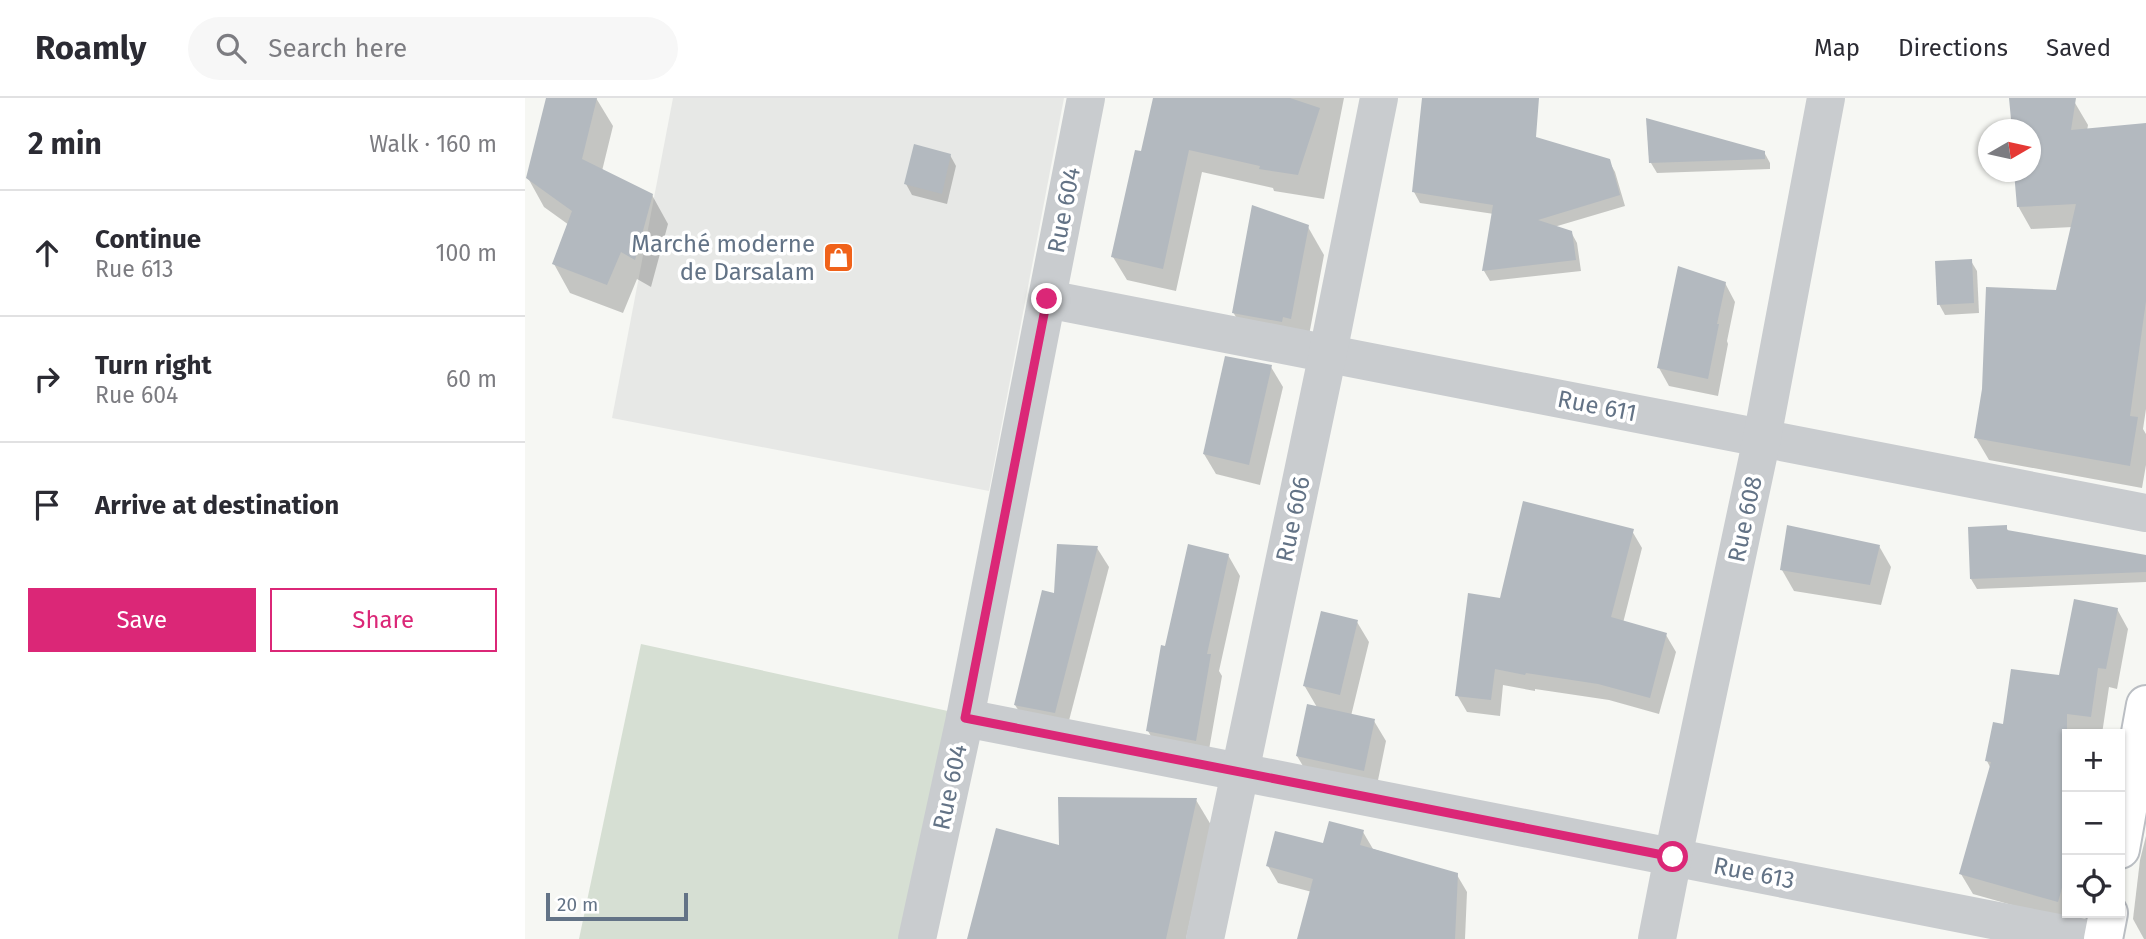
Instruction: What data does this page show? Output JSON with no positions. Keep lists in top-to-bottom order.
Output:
{
  "streets": {
    "street": [
      "Rue 604",
      "Rue 611",
      "Rue 606",
      "Rue 608",
      "Rue 613"
    ]
  },
  "crossings": [
    ["Rue 604", "Rue 611"],
    ["Rue 604", "Rue 613"],
    ["Rue 611", "Rue 606"],
    ["Rue 611", "Rue 608"],
    ["Rue 606", "Rue 613"],
    ["Rue 608", "Rue 613"]
  ],
  "places": {
    "shop": ["Marché moderne de Darsalam"]
  },
  "scale_bar": "20 m",
  "north": "right",
  "page": {
    "header": "Roamly",
    "search": "Search here",
    "nav": ["Map", "Directions", "Saved"],
    "heading": ["2 min", "Walk · 160 m"],
    "list": [
      ["Continue", "Rue 613", "100 m"],
      ["Turn right", "Rue 604", "60 m"],
      "Arrive at destination"
    ],
    "buttons": ["Save", "Share"],
    "map_buttons": ["+", "−"],
    "scale": "20 m"
  }
}
